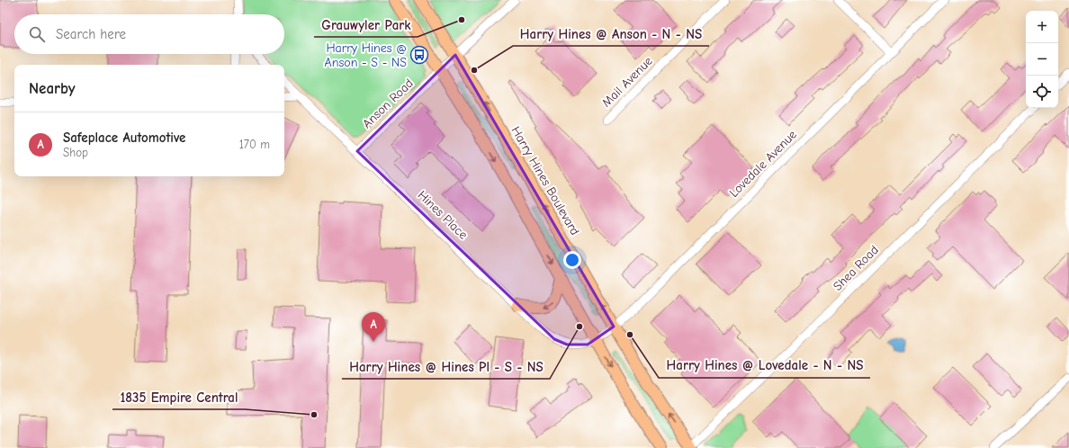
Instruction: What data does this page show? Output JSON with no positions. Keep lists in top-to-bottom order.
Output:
{
  "streets": {
    "main road": ["Harry Hines Boulevard"],
    "street": [
      "Mail Avenue",
      "Anson Road",
      "Lovedale Avenue",
      "Hines Place",
      "Shea Road"
    ]
  },
  "crossings": [
    ["Anson Road", "Harry Hines Boulevard"],
    ["Anson Road", "Hines Place"],
    ["Lovedale Avenue", "Harry Hines Boulevard"],
    ["Lovedale Avenue", "Hines Place"],
    ["Harry Hines Boulevard", "Shea Road"]
  ],
  "places": {
    "other": [
      "Grauwyler Park",
      "Harry Hines @ Anson - N - NS",
      "Harry Hines @ Hines Pl - S - NS",
      "Harry Hines @ Lovedale - N - NS",
      "1835 Empire Central"
    ],
    "bus stop": ["Harry Hines @ Anson - S - NS"]
  },
  "page": {
    "map_buttons": ["+", "−"],
    "search": "Search here",
    "heading": "Nearby",
    "list": [
      {
        "mark": "A",
        "name": "Safeplace Automotive",
        "note": "Shop",
        "value": "170 m"
      }
    ],
    "pins": "A"
  }
}
